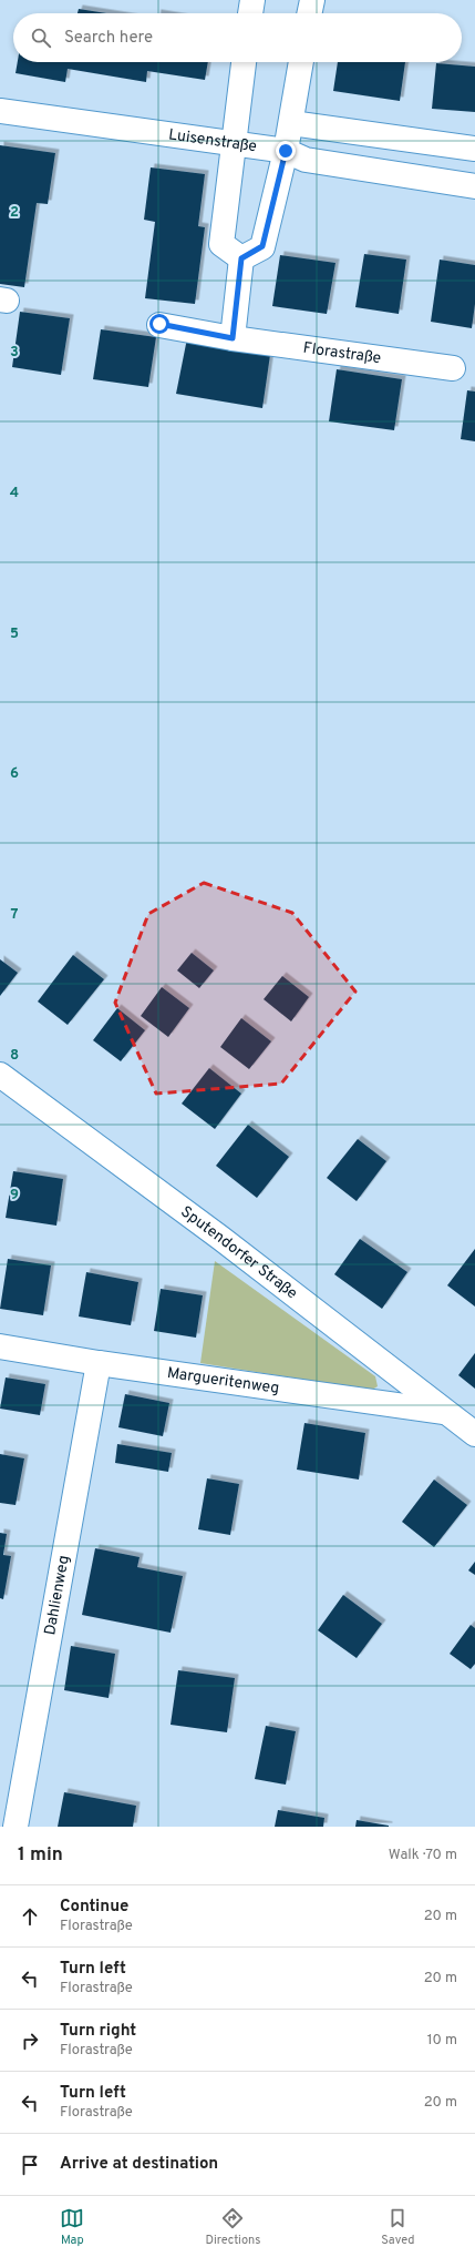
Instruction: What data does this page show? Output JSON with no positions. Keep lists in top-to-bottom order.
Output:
{
  "streets": {
    "street": [
      "Luisenstraße",
      "Florastraße",
      "Sputendorfer Straße",
      "Margueritenweg",
      "Dahlienweg"
    ]
  },
  "crossings": [
    ["Sputendorfer Straße", "Margueritenweg"],
    ["Margueritenweg", "Dahlienweg"]
  ],
  "page": {
    "search": "Search here",
    "heading": ["1 min", "Walk · 70 m"],
    "list": [
      ["Continue", "Florastraße", "20 m"],
      ["Turn left", "Florastraße", "20 m"],
      ["Turn right", "Florastraße", "10 m"],
      ["Turn left", "Florastraße", "20 m"],
      "Arrive at destination"
    ],
    "nav": ["Map", "Directions", "Saved"]
  },
  "grid": {
    "rows": [
      "2",
      "3",
      "4",
      "5",
      "6",
      "7",
      "8",
      "9"
    ]
  }
}
